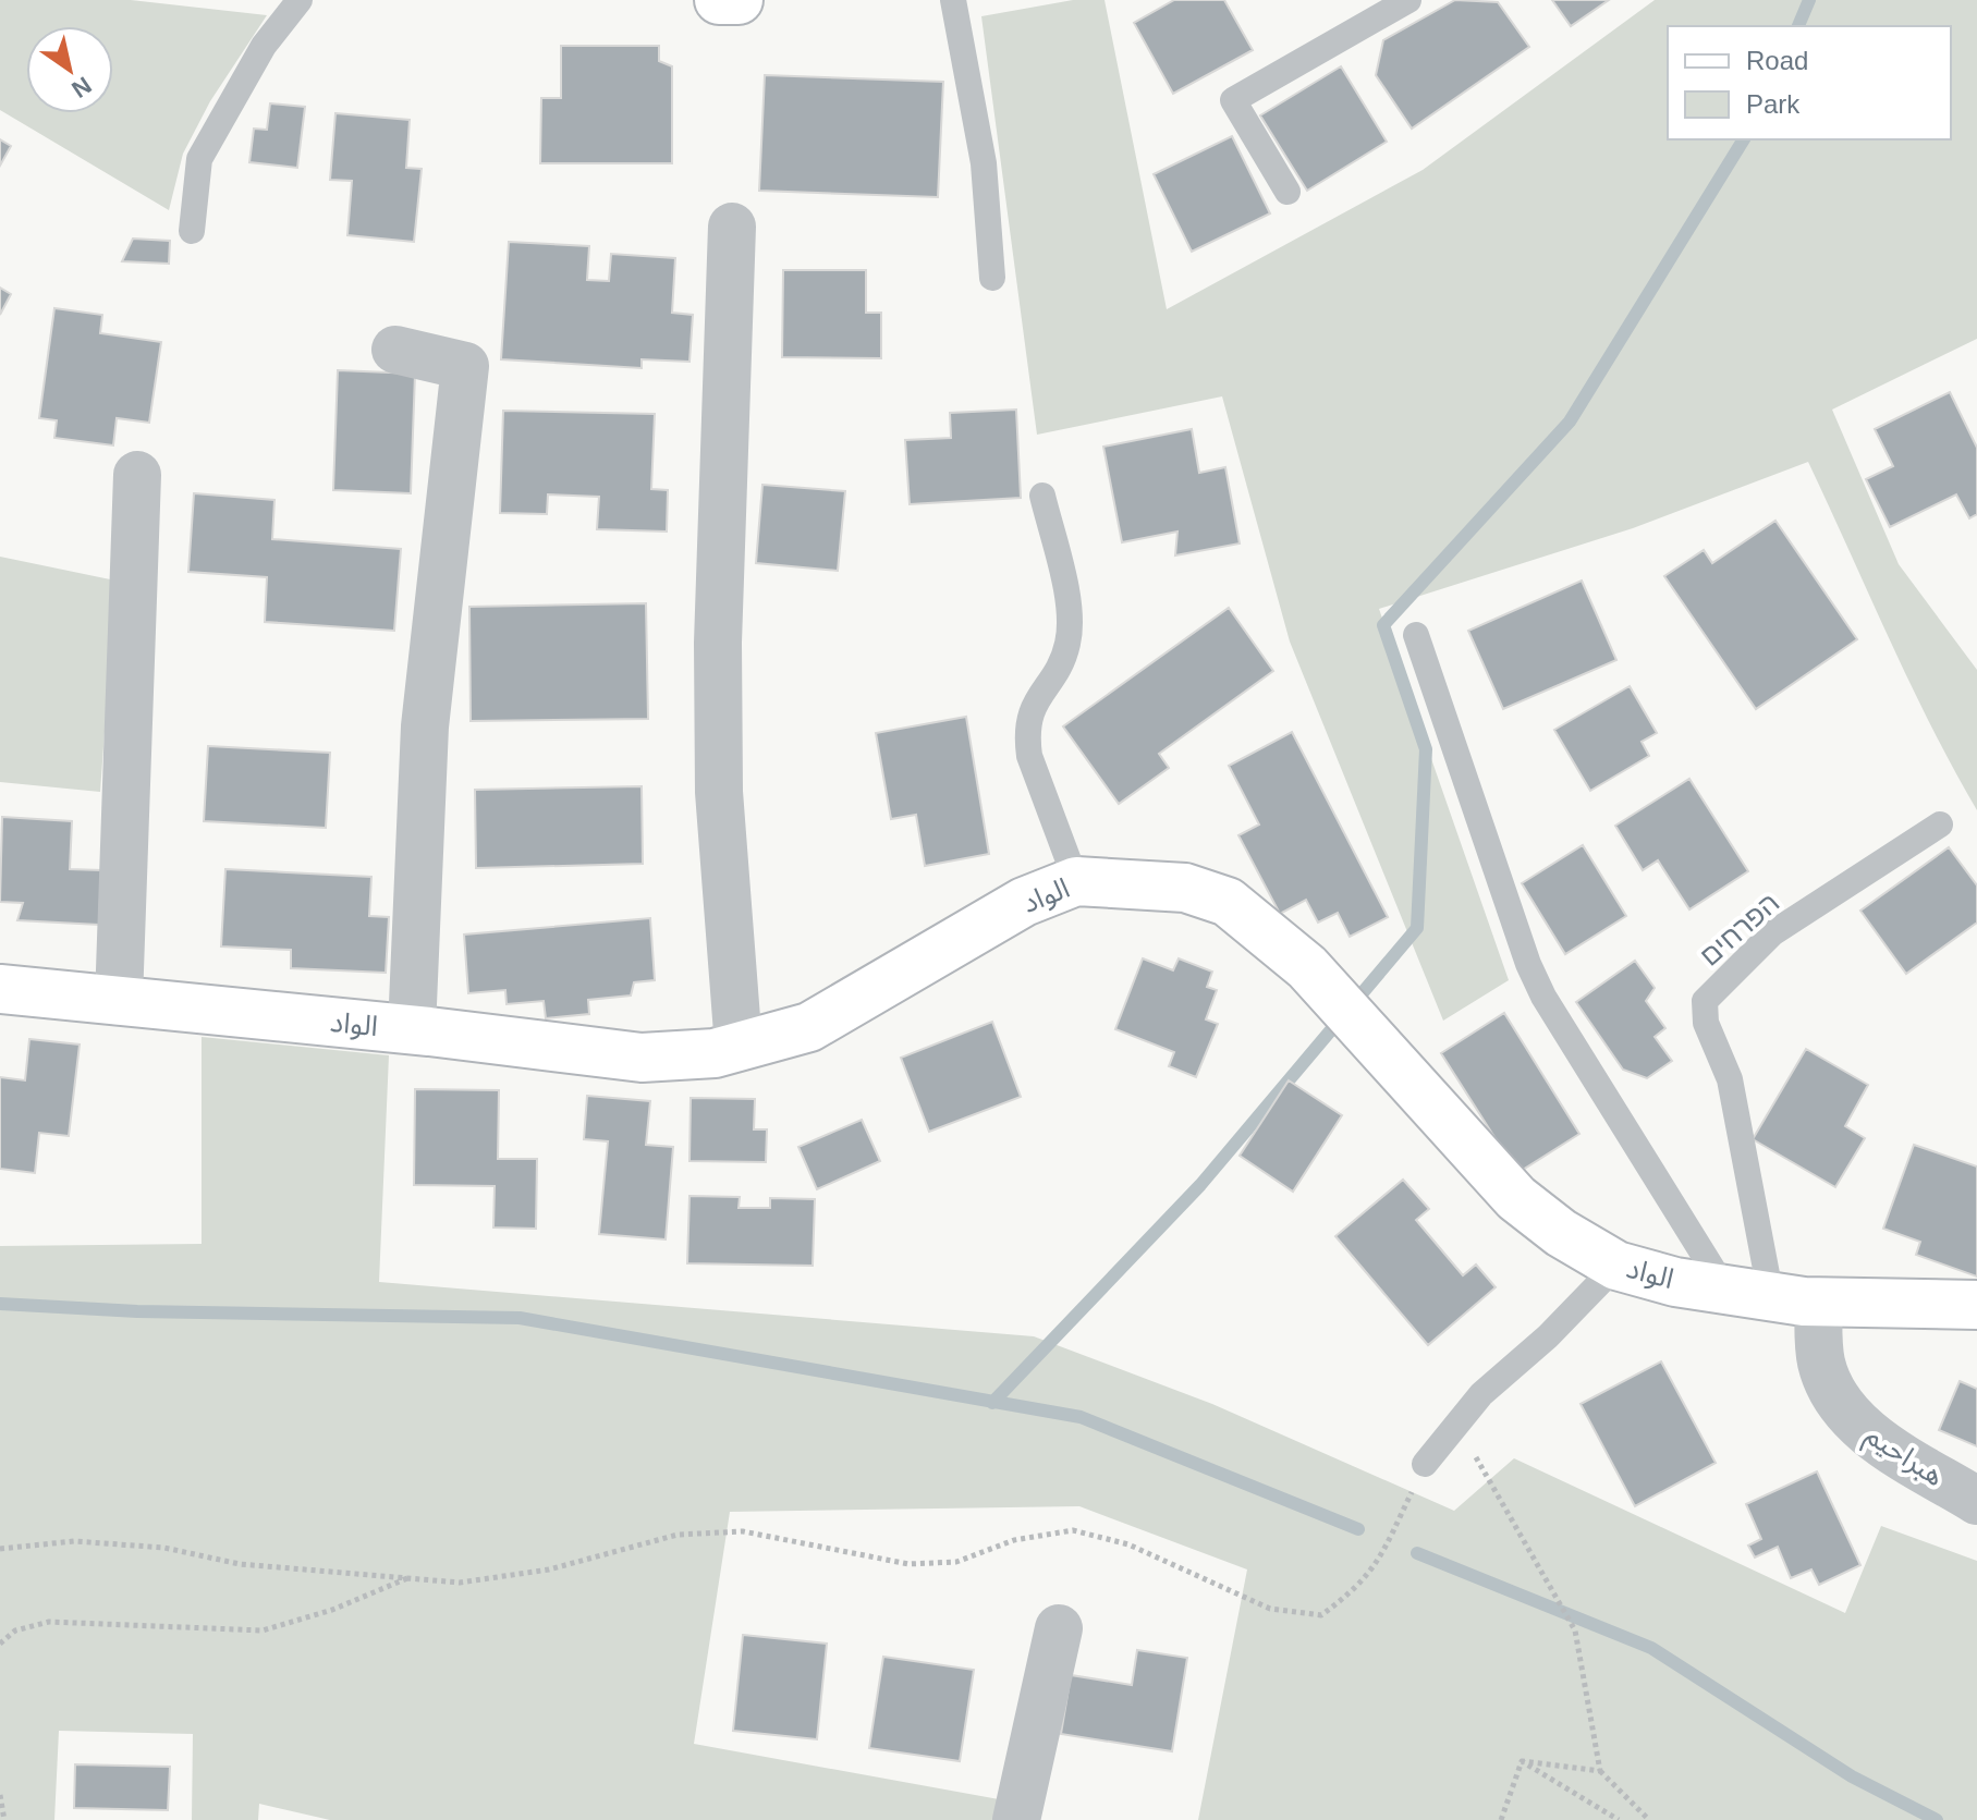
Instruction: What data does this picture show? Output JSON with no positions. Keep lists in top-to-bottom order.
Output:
{
  "streets": {
    "street": ["الواد", "هبراحيم"],
    "lane": ["הפרחים"]
  },
  "crossings": [
    ["الواد", "הפרחים"],
    ["الواد", "هبراحيم"]
  ],
  "legend": ["Road", "Park"],
  "north": "bottom right"
}
